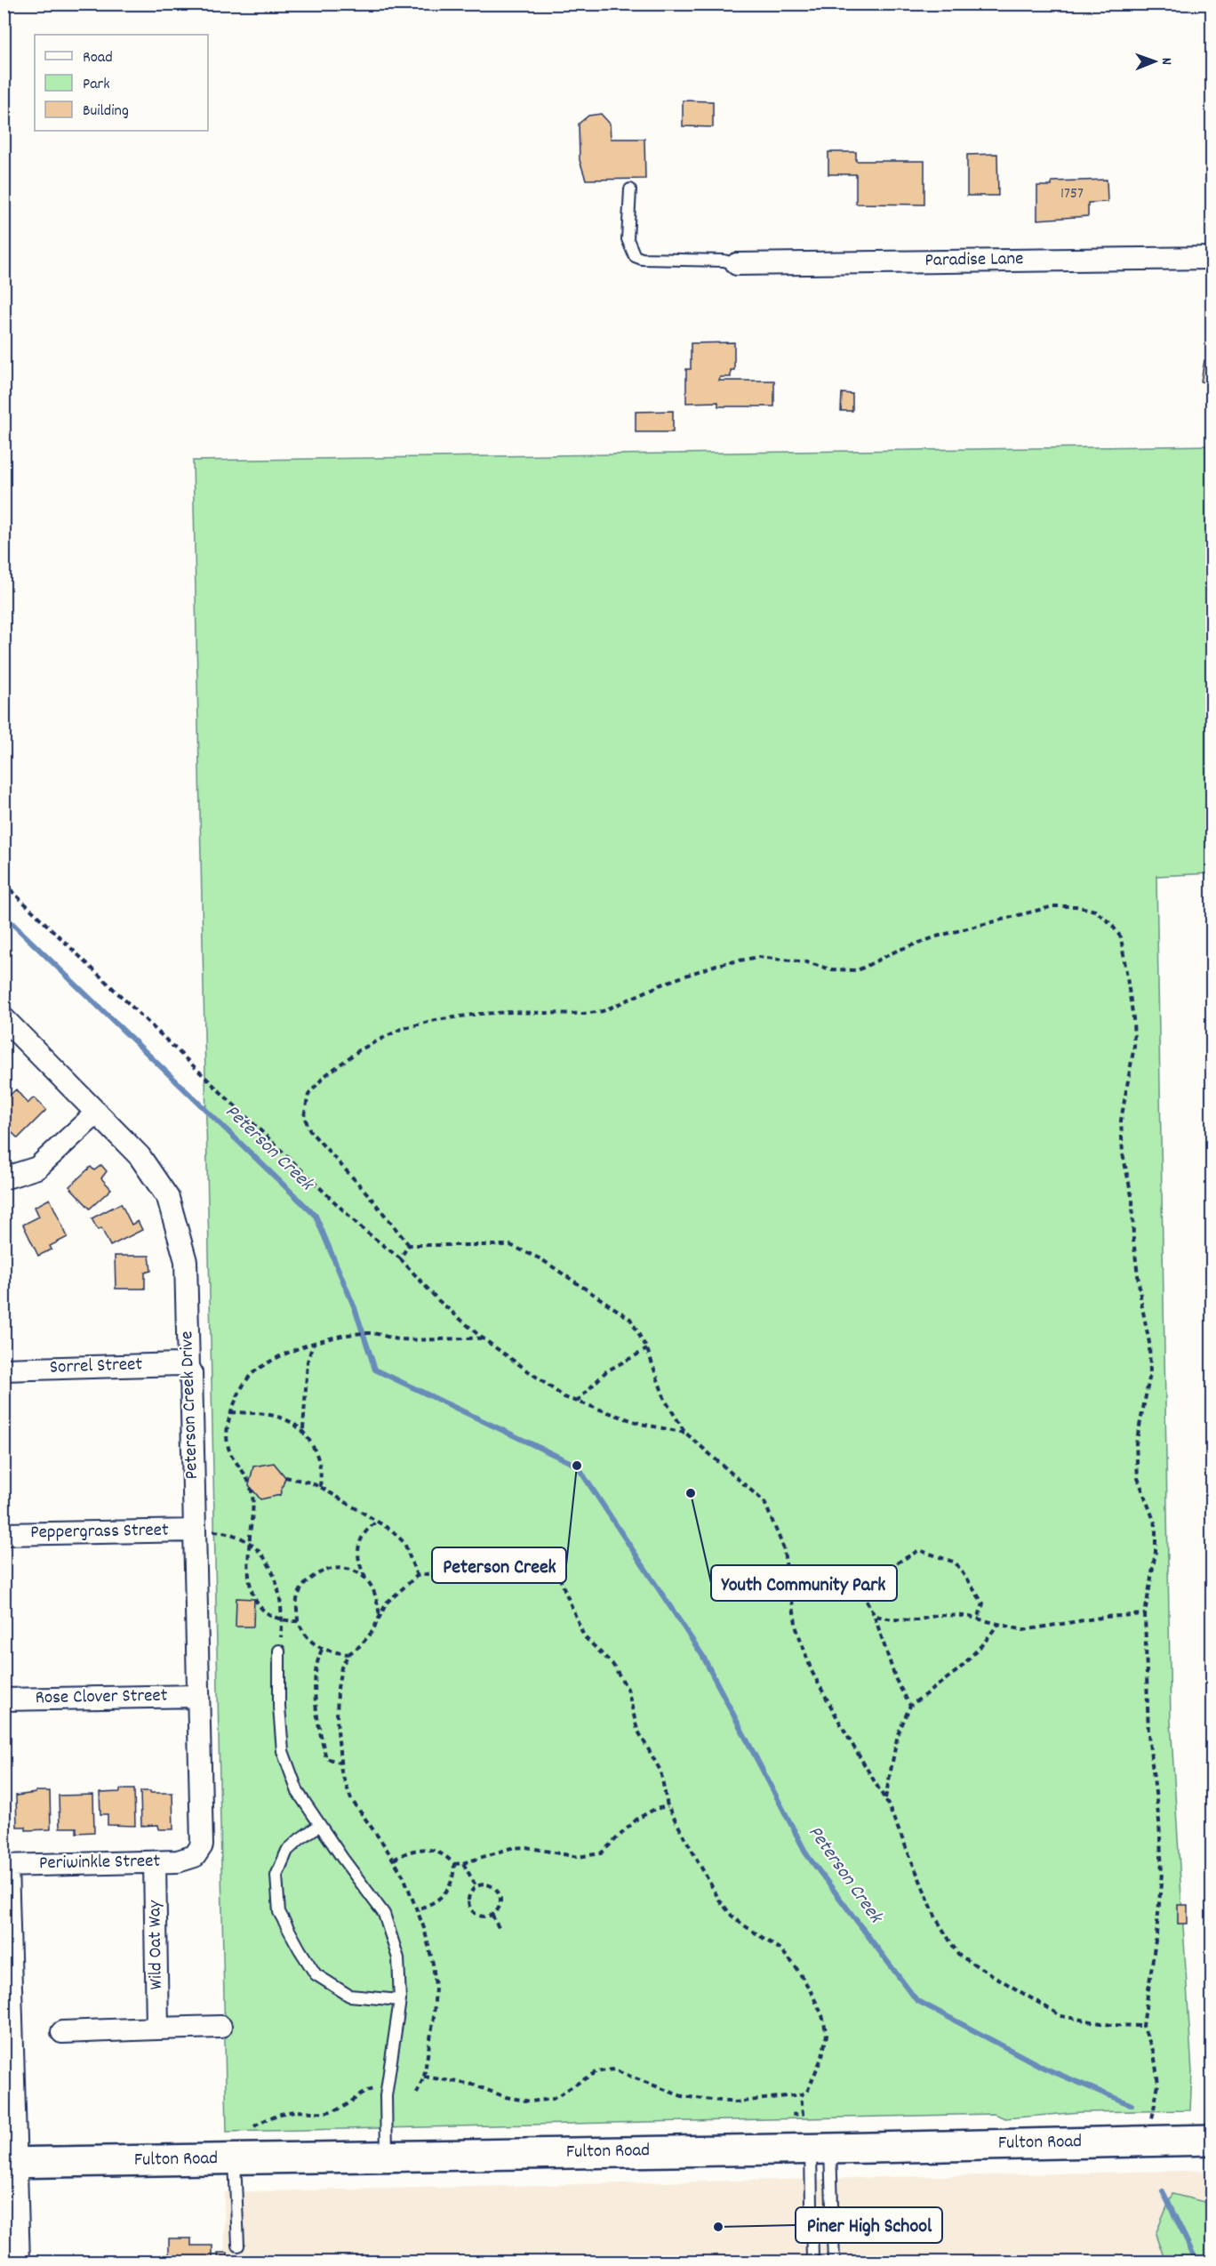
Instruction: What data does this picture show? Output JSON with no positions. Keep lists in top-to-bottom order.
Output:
{
  "streets": {
    "main road": ["Fulton Road"],
    "street": [
      "Paradise Lane",
      "Sorrel Street",
      "Peterson Creek Drive",
      "Peppergrass Street",
      "Rose Clover Street",
      "Periwinkle Street",
      "Wild Oat Way"
    ]
  },
  "crossings": [
    ["Sorrel Street", "Peterson Creek Drive"],
    ["Peterson Creek Drive", "Peppergrass Street"],
    ["Peterson Creek Drive", "Rose Clover Street"],
    ["Peterson Creek Drive", "Periwinkle Street"],
    ["Periwinkle Street", "Wild Oat Way"]
  ],
  "water": ["Peterson Creek"],
  "places": ["Peterson Creek", "Youth Community Park", "Piner High School"],
  "house_numbers": ["1757"],
  "legend": ["Road", "Park", "Building"],
  "north": "right"
}
